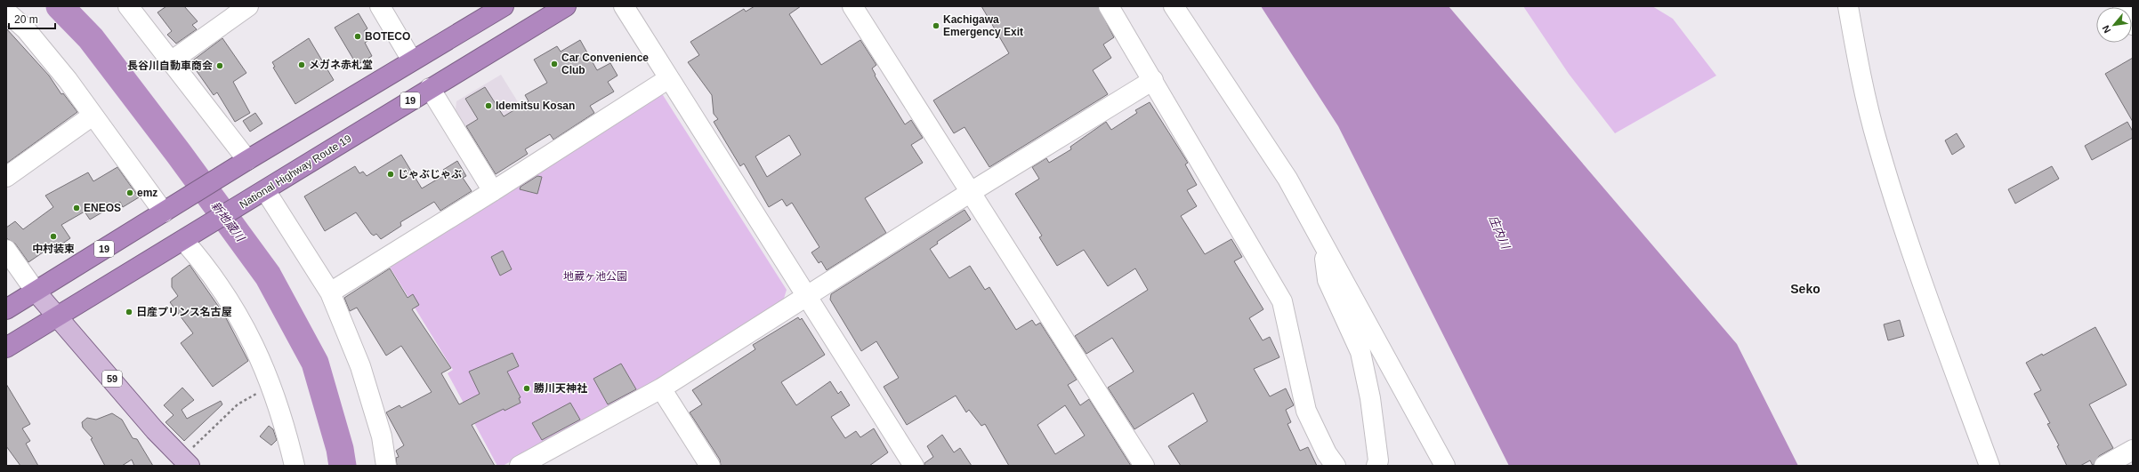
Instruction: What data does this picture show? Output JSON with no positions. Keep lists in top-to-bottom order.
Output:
{
  "streets": {
    "highway": ["19", "National Highway Route 19"],
    "main road": ["59"]
  },
  "crossings": [
    ["19", "59"],
    ["National Highway Route 19", "59"]
  ],
  "districts": ["Seko"],
  "water": ["新地蔵川", "庄内川"],
  "parks": ["地蔵ヶ池公園"],
  "places": [
    "Kachigawa Emergency Exit",
    "BOTECO",
    "Car Convenience Club",
    "メガネ赤札堂",
    "長谷川自動車商会",
    "Idemitsu Kosan",
    "じゃぶじゃぶ",
    "emz",
    "ENEOS",
    "中村装束",
    "日産プリンス名古屋",
    "勝川天神社"
  ],
  "scale_bar": "20 m",
  "north": "bottom left"
}
